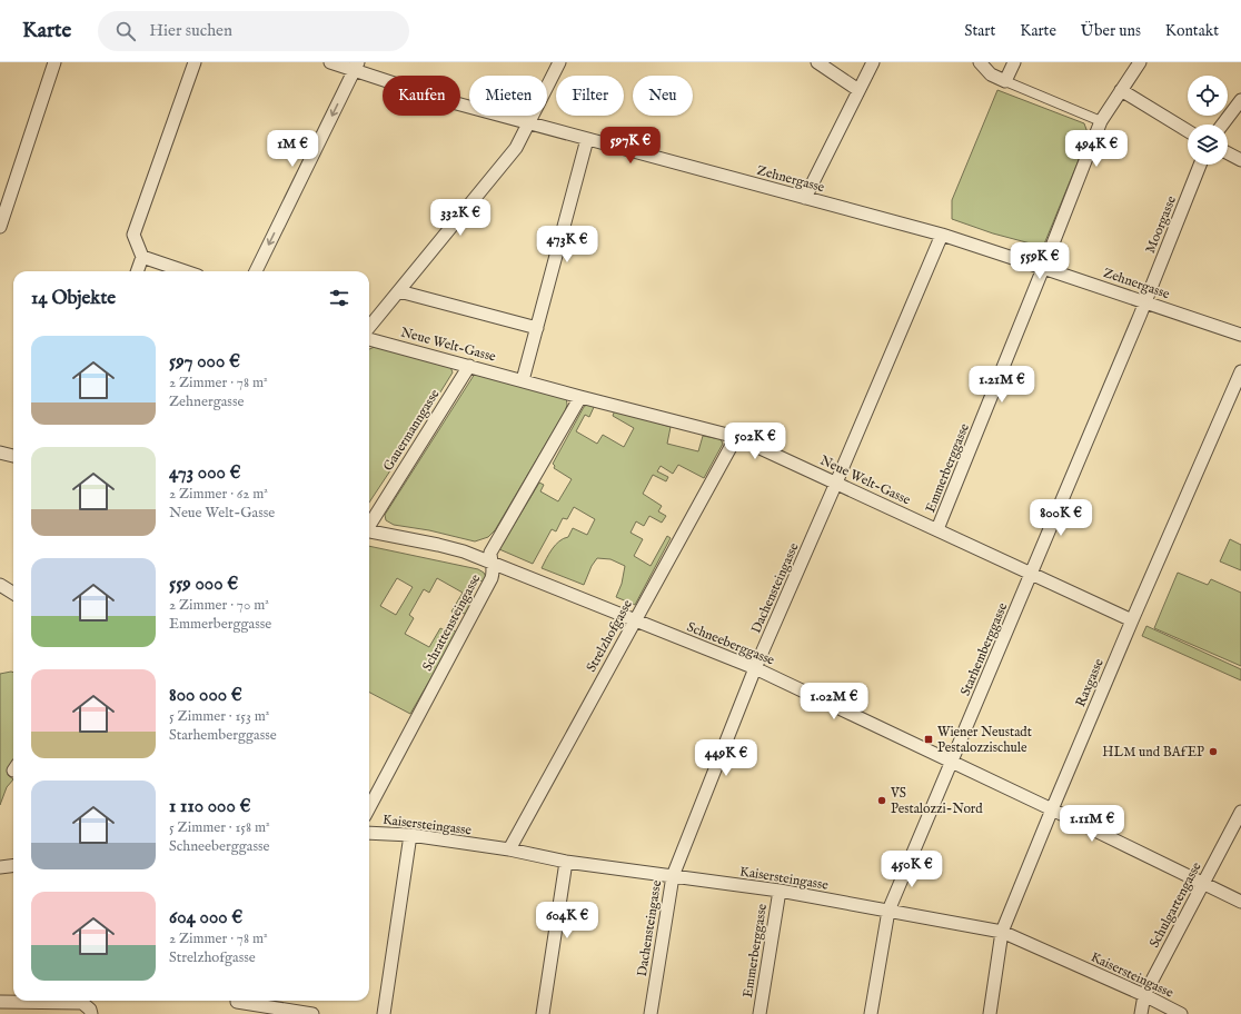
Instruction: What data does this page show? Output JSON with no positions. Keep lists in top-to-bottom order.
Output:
{
  "streets": {
    "street": [
      "Zehnergasse",
      "Moorgasse",
      "Neue Welt-Gasse",
      "Gauermanngasse",
      "Emmerberggasse",
      "Dachensteingasse",
      "Schrattensteingasse",
      "Strelzhofgasse",
      "Schneeberggasse",
      "Starhemberggasse",
      "Raxgasse",
      "Kaisersteingasse",
      "Schulgartengasse"
    ]
  },
  "crossings": [
    ["Zehnergasse", "Moorgasse"],
    ["Zehnergasse", "Emmerberggasse"],
    ["Zehnergasse", "Dachensteingasse"],
    ["Zehnergasse", "Starhemberggasse"],
    ["Moorgasse", "Starhemberggasse"],
    ["Neue Welt-Gasse", "Gauermanngasse"],
    ["Neue Welt-Gasse", "Emmerberggasse"],
    ["Neue Welt-Gasse", "Dachensteingasse"],
    ["Neue Welt-Gasse", "Schrattensteingasse"],
    ["Neue Welt-Gasse", "Strelzhofgasse"],
    ["Neue Welt-Gasse", "Starhemberggasse"],
    ["Neue Welt-Gasse", "Raxgasse"],
    ["Emmerberggasse", "Kaisersteingasse"],
    ["Dachensteingasse", "Schneeberggasse"],
    ["Dachensteingasse", "Kaisersteingasse"],
    ["Schrattensteingasse", "Schneeberggasse"],
    ["Strelzhofgasse", "Schneeberggasse"],
    ["Strelzhofgasse", "Kaisersteingasse"],
    ["Schneeberggasse", "Starhemberggasse"],
    ["Schneeberggasse", "Raxgasse"],
    ["Schneeberggasse", "Schulgartengasse"],
    ["Starhemberggasse", "Kaisersteingasse"],
    ["Raxgasse", "Kaisersteingasse"],
    ["Kaisersteingasse", "Schulgartengasse"]
  ],
  "places": {
    "transit": ["Wiener Neustadt Pestalozzischule"],
    "other": ["HLM und BAfEP", "VS Pestalozzi-Nord"]
  },
  "page": {
    "header": "Karte",
    "search": "Hier suchen",
    "nav": [
      "Start",
      "Karte",
      "Über uns",
      "Kontakt"
    ],
    "chip": [
      "Kaufen",
      "Mieten",
      "Filter",
      "Neu"
    ],
    "price": [
      "597K €",
      "1M €",
      "494K €",
      "332K €",
      "473K €",
      "559K €",
      "1.21M €",
      "502K €",
      "800K €",
      "1.02M €",
      "449K €",
      "1.11M €",
      "450K €",
      "604K €"
    ],
    "heading": "14 Objekte",
    "list": [
      {
        "name": "597 000 €",
        "note": "2 Zimmer · 78 m² · Zehnergasse"
      },
      {
        "name": "473 000 €",
        "note": "2 Zimmer · 62 m² · Neue Welt-Gasse"
      },
      {
        "name": "559 000 €",
        "note": "2 Zimmer · 70 m² · Emmerberggasse"
      },
      {
        "name": "800 000 €",
        "note": "5 Zimmer · 153 m² · Starhemberggasse"
      },
      {
        "name": "1 110 000 €",
        "note": "5 Zimmer · 158 m² · Schneeberggasse"
      },
      {
        "name": "604 000 €",
        "note": "2 Zimmer · 78 m² · Strelzhofgasse"
      }
    ]
  }
}
